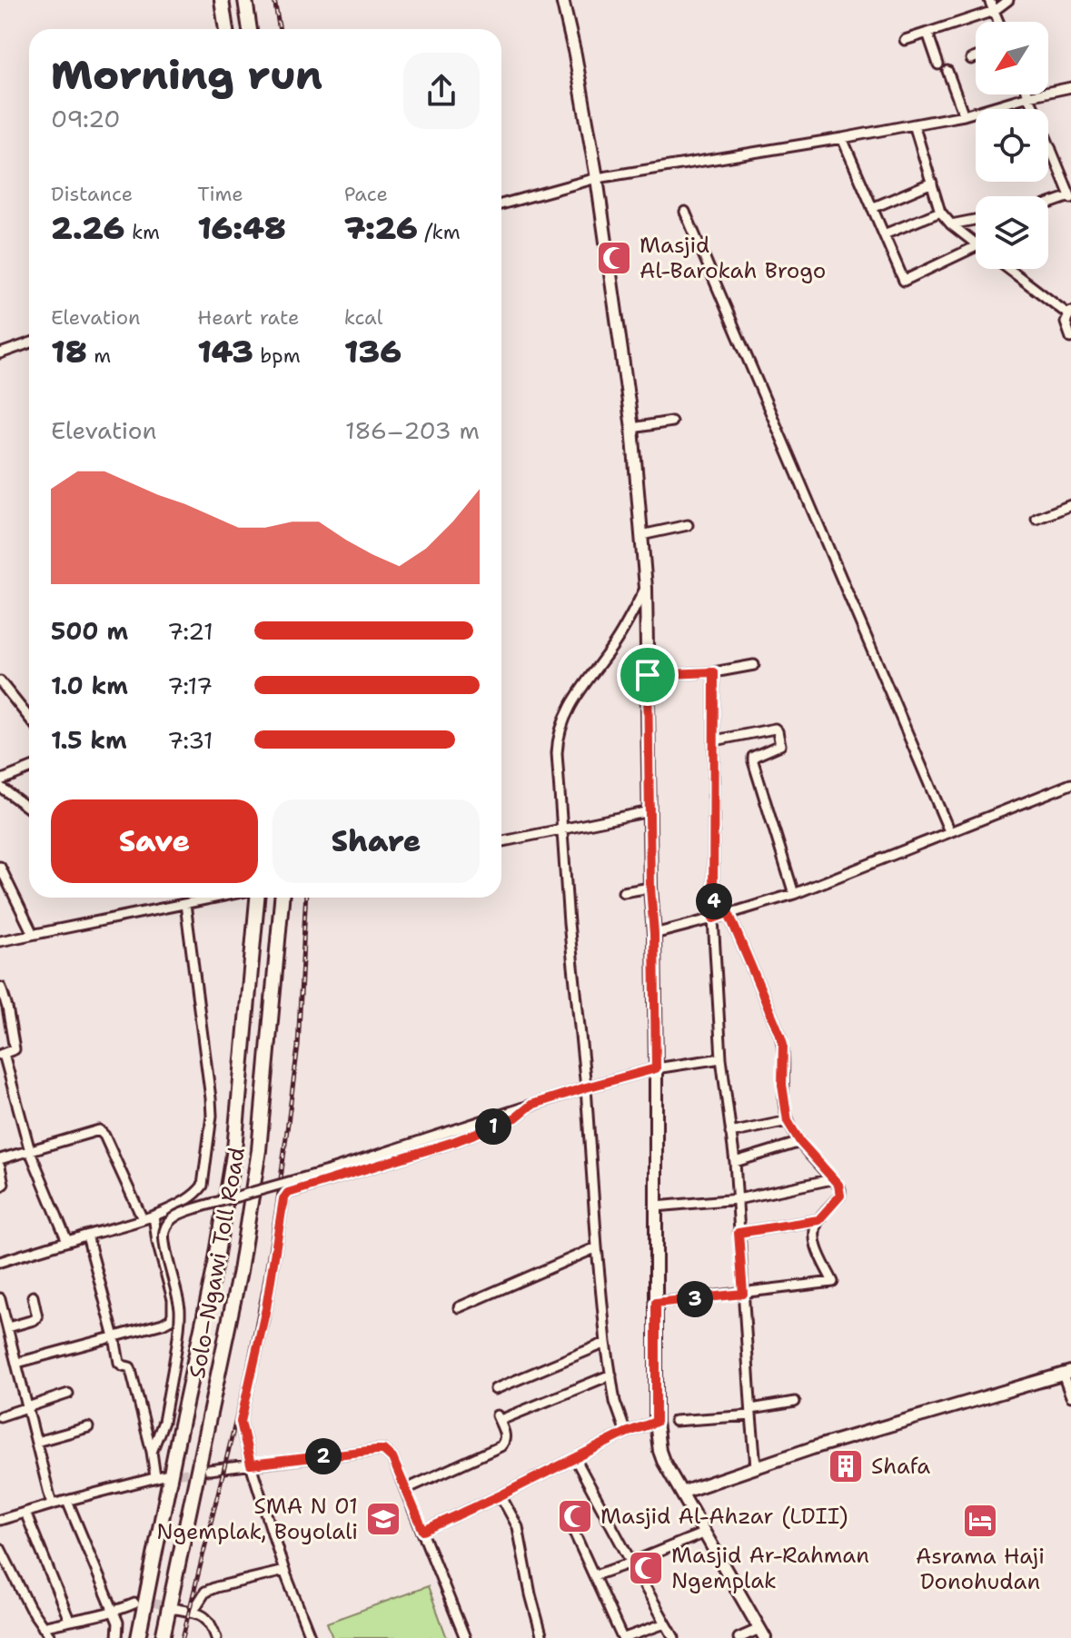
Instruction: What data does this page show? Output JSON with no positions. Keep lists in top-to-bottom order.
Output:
{
  "streets": {
    "highway": ["Solo–Ngawi Toll Road"]
  },
  "places": {
    "mosque": ["Masjid Al-Barokah Brogo", "Masjid Al-Ahzar (LDII)", "Masjid Ar-Rahman Ngemplak"],
    "building": ["Shafa"],
    "school or university": ["SMA N 01 Ngemplak, Boyolali"],
    "hotel": ["Asrama Haji Donohudan"]
  },
  "north": "bottom left",
  "page": {
    "heading": ["Morning run", "09:20"],
    "stats": [
      ["Distance", "2.26 km"],
      ["Time", "16:48"],
      ["Pace", "7:26 /km"],
      ["Elevation", "18 m"],
      ["Heart rate", "143 bpm"],
      ["kcal", "136"]
    ],
    "chart": ["Elevation", "186–203 m"],
    "list": [
      {
        "name": "500 m",
        "note": "7:21"
      },
      {
        "name": "1.0 km",
        "note": "7:17"
      },
      {
        "name": "1.5 km",
        "note": "7:31"
      }
    ],
    "buttons": ["Save", "Share"],
    "pins": [
      "4",
      "1",
      "3",
      "2"
    ]
  }
}
